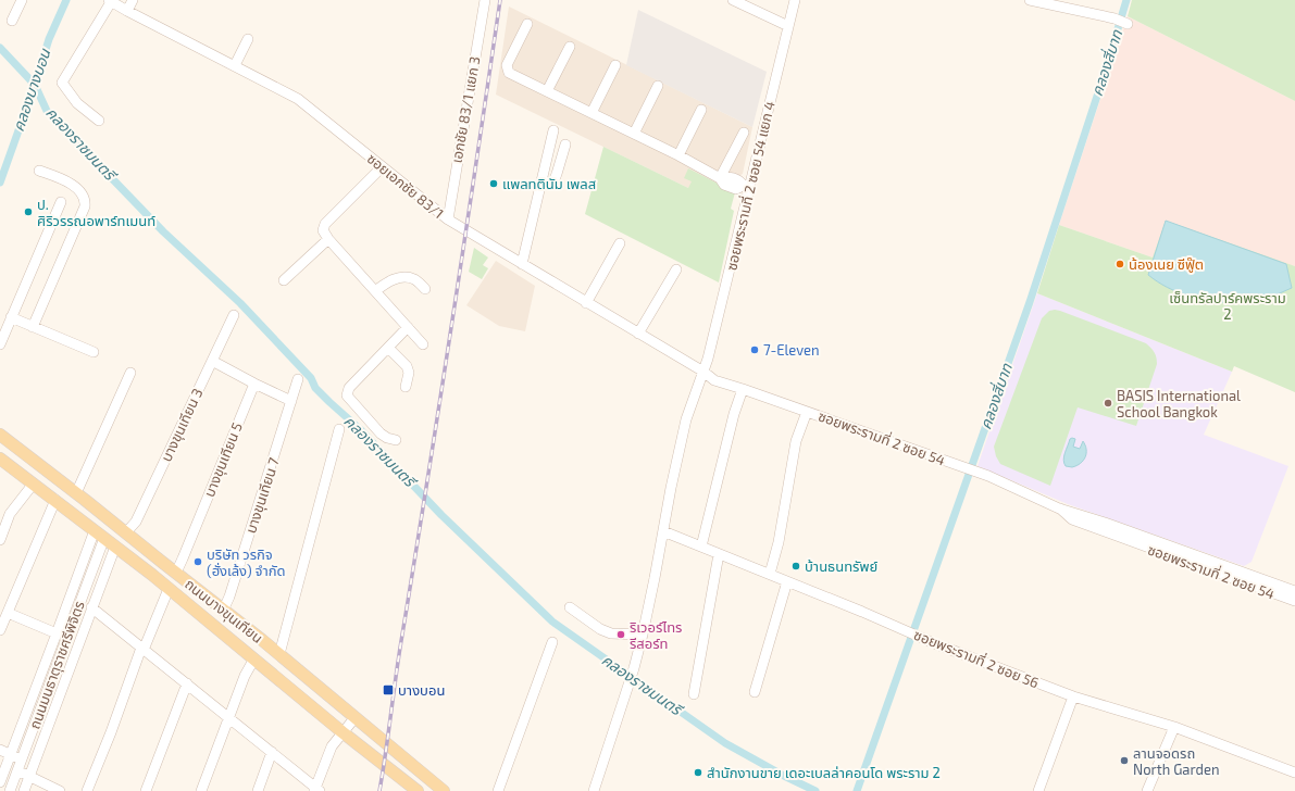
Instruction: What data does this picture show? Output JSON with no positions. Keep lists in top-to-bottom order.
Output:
{
  "streets": {
    "main road": ["ถนนบางขุนเทียน"],
    "street": [
      "เอกชัย 83/1 แยก 3",
      "ซอยเอกชัย 83/1",
      "ซอยพระรามที่ 2 ซอย 54 แยก 4",
      "บางขุนเทียน 3",
      "ซอยพระรามที่ 2 ซอย 54",
      "บางขุนเทียน 5",
      "บางขุนเทียน 7",
      "ซอยพระรามที่ 2 ซอย 56",
      "ถนนมนธาตุราชศรีพิจิตร"
    ]
  },
  "crossings": [
    ["เอกชัย 83/1 แยก 3", "ซอยเอกชัย 83/1"],
    ["ซอยเอกชัย 83/1", "ซอยพระรามที่ 2 ซอย 54 แยก 4"],
    ["ซอยเอกชัย 83/1", "ซอยพระรามที่ 2 ซอย 54"],
    ["ซอยพระรามที่ 2 ซอย 54 แยก 4", "ซอยพระรามที่ 2 ซอย 54"],
    ["ซอยพระรามที่ 2 ซอย 54 แยก 4", "ซอยพระรามที่ 2 ซอย 56"],
    ["บางขุนเทียน 3", "ถนนบางขุนเทียน"],
    ["บางขุนเทียน 5", "ถนนบางขุนเทียน"],
    ["บางขุนเทียน 7", "ถนนบางขุนเทียน"],
    ["ถนนบางขุนเทียน", "ถนนมนธาตุราชศรีพิจิตร"]
  ],
  "water": ["คลองสี่บาท", "คลองบางบอน", "คลองราชมนตรี"],
  "parks": ["เซ็นทรัลปาร์คพระราม 2"],
  "places": {
    "other": [
      "แพลทตินัม เพลส",
      "ป. ศิริวรรณอพาร์ทเมนท์",
      "น้องเนย ซีฟู๊ต",
      "7-Eleven",
      "BASIS International School Bangkok",
      "บริษัท วรกิจ (ฮั่งเล้ง) จำกัด",
      "บ้านธนทรัพย์",
      "ริเวอร์ไทร รีสอร์ท",
      "ลานจอดรถ North Garden",
      "สำนักงานขาย เดอะเบลล่าคอนโด พระราม 2"
    ],
    "transit": ["บางบอน"]
  }
}
